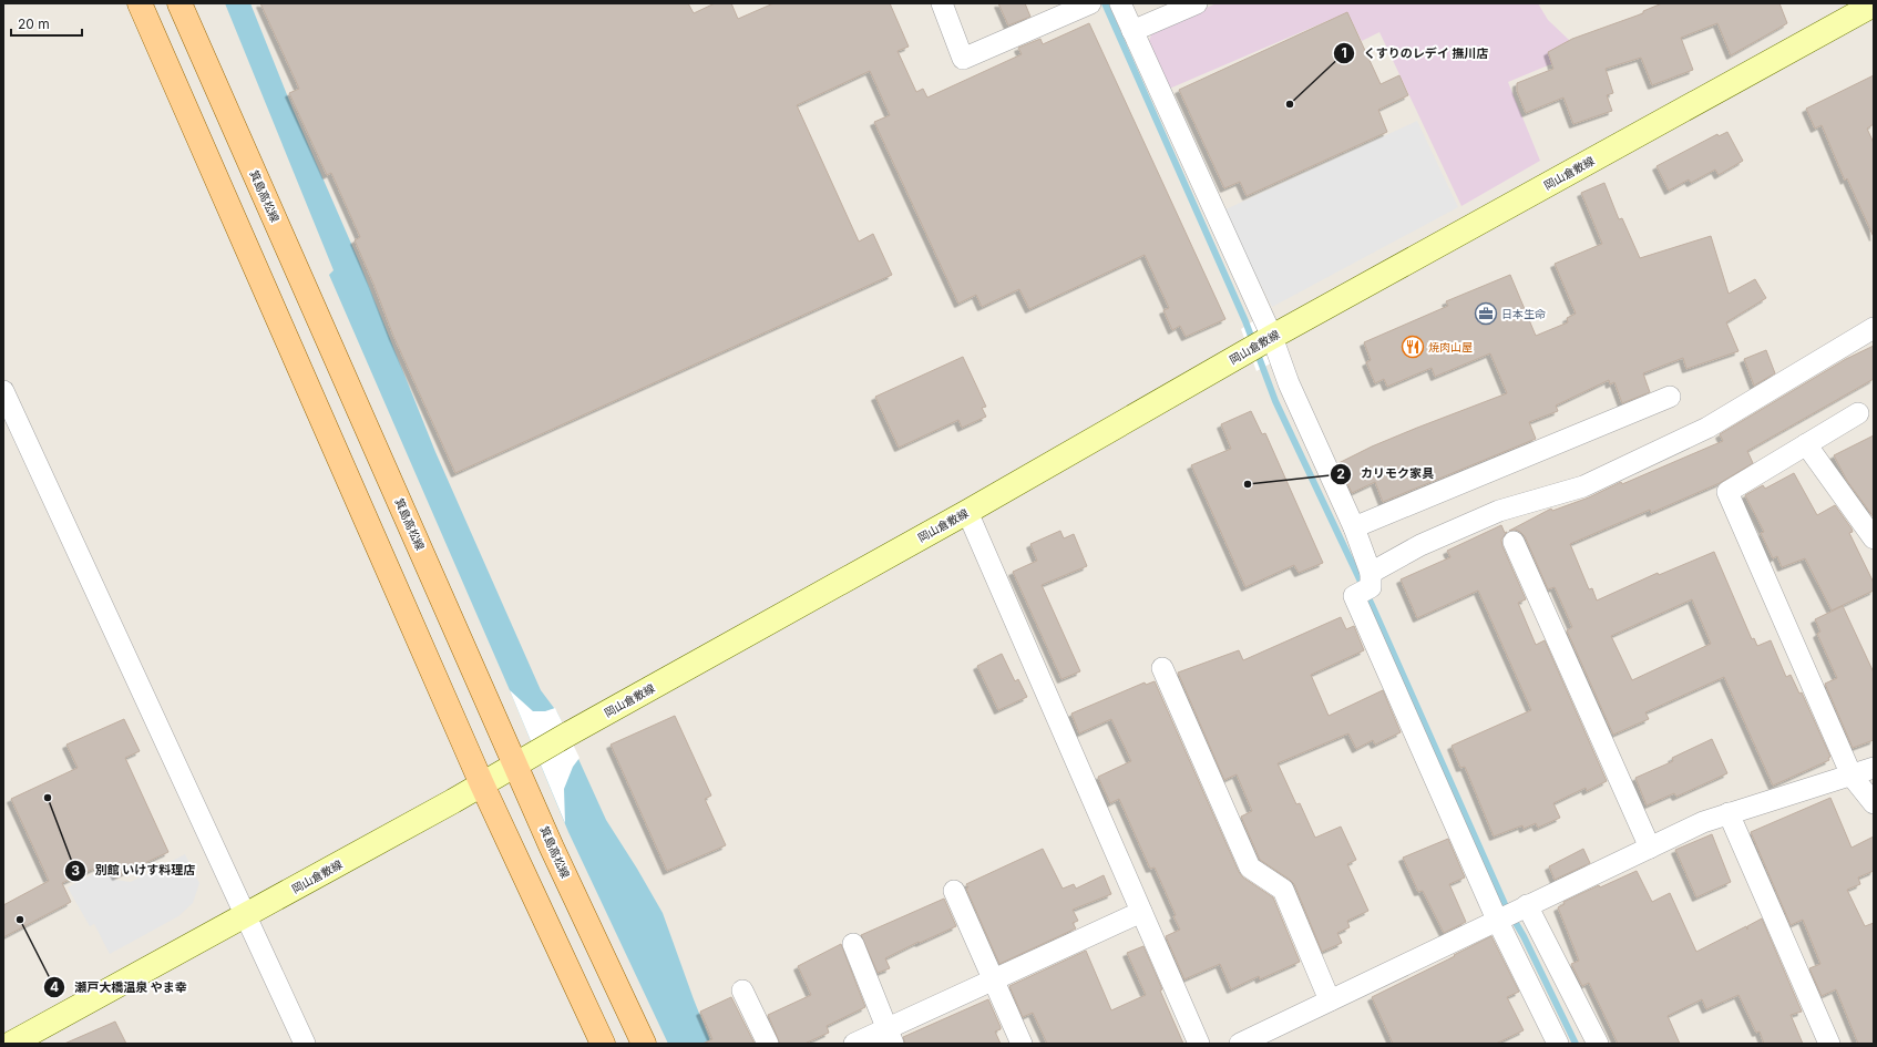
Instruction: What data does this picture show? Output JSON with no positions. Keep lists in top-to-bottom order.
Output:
{
  "streets": {
    "main road": ["岡山倉敷線", "箕島高松線"]
  },
  "crossings": [
    ["岡山倉敷線", "箕島高松線"]
  ],
  "places": {
    "other": [
      "くすりのレデイ 撫川店",
      "カリモク家具",
      "別館 いけす料理店",
      "瀬戸大橋温泉 やま幸"
    ],
    "office": ["日本生命"],
    "restaurant": ["焼肉山屋"]
  },
  "scale_bar": "20 m"
}
